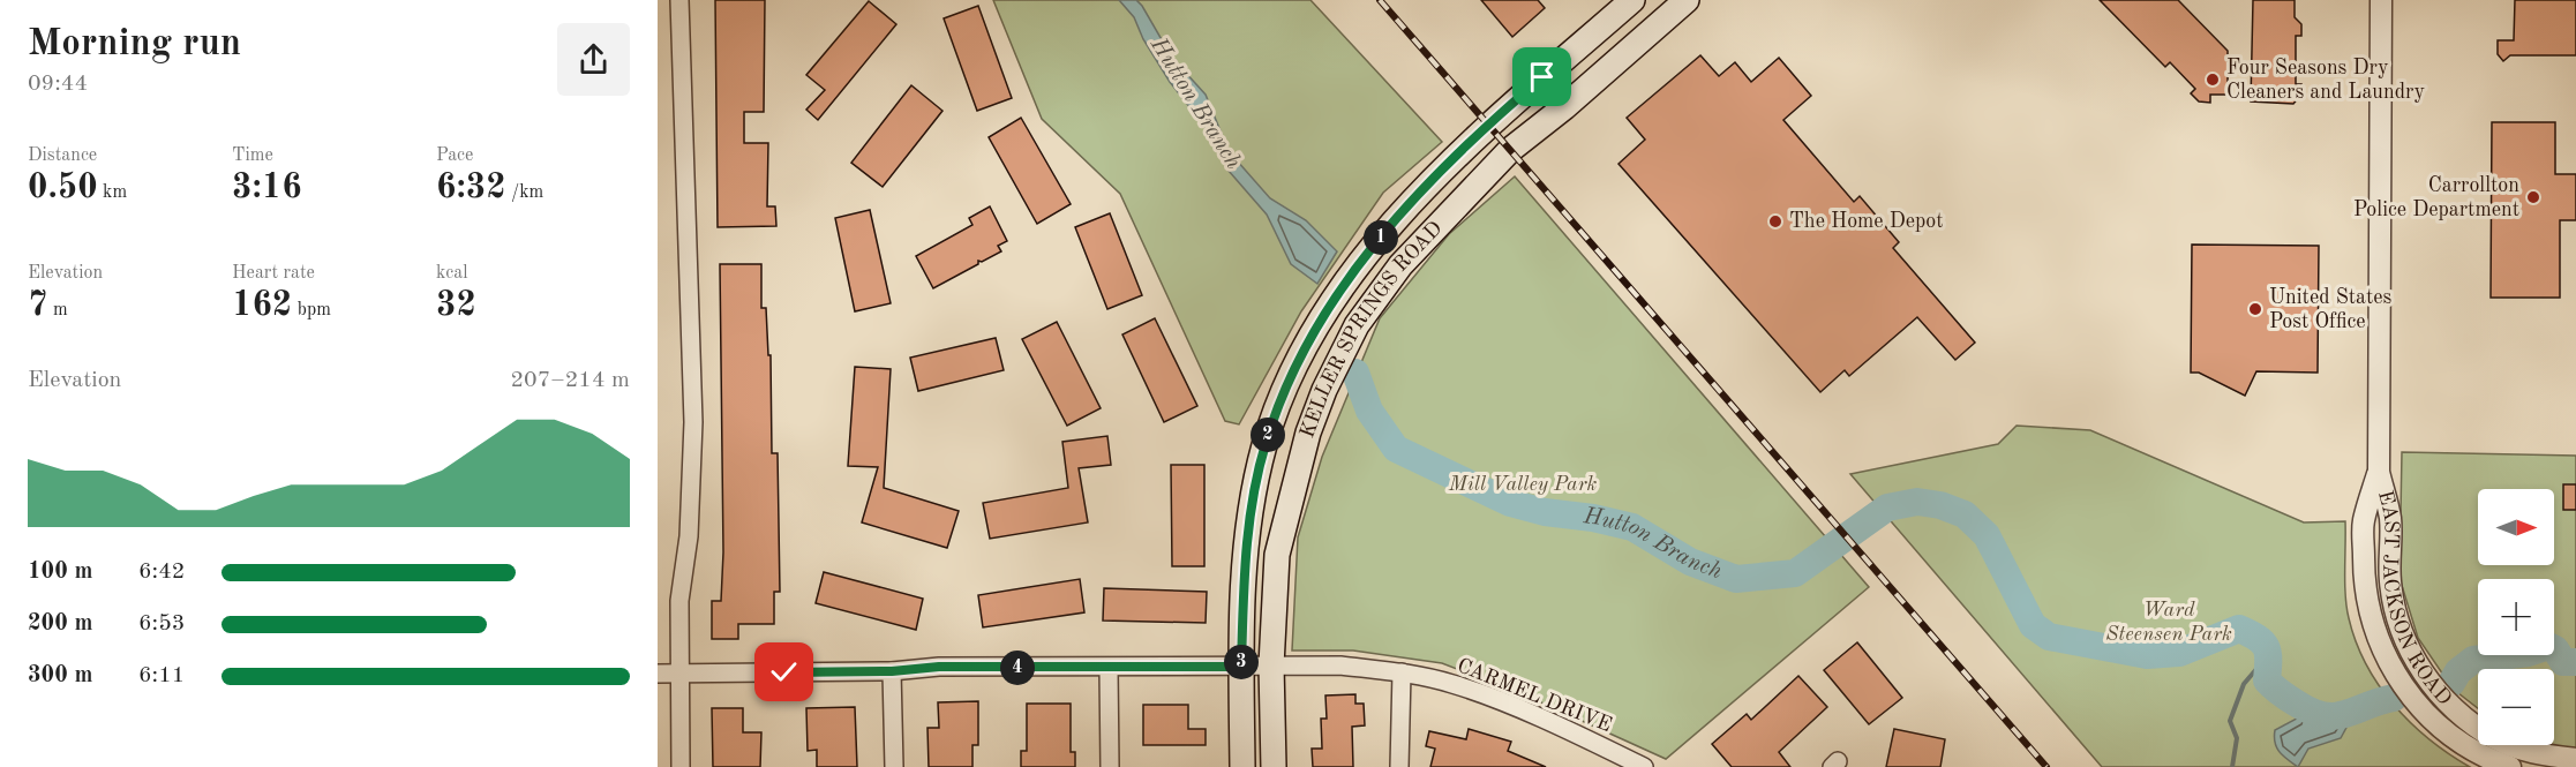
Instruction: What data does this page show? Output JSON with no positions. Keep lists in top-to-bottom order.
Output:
{
  "streets": {
    "main road": ["KELLER SPRINGS ROAD"],
    "street": ["EAST JACKSON ROAD", "CARMEL DRIVE"]
  },
  "crossings": [
    ["KELLER SPRINGS ROAD", "CARMEL DRIVE"]
  ],
  "water": ["Hutton Branch"],
  "parks": ["Mill Valley Park", "Ward Steensen Park"],
  "places": [
    "Four Seasons Dry Cleaners and Laundry",
    "Carrollton Police Department",
    "The Home Depot",
    "United States Post Office"
  ],
  "north": "right",
  "page": {
    "heading": ["Morning run", "09:44"],
    "stats": [
      ["Distance", "0.50 km"],
      ["Time", "3:16"],
      ["Pace", "6:32 /km"],
      ["Elevation", "7 m"],
      ["Heart rate", "162 bpm"],
      ["kcal", "32"]
    ],
    "pins": [
      "1",
      "2",
      "3",
      "4"
    ],
    "chart": ["Elevation", "207–214 m"],
    "map_buttons": ["+", "−"],
    "list": [
      {
        "name": "100 m",
        "note": "6:42"
      },
      {
        "name": "200 m",
        "note": "6:53"
      },
      {
        "name": "300 m",
        "note": "6:11"
      }
    ]
  }
}
